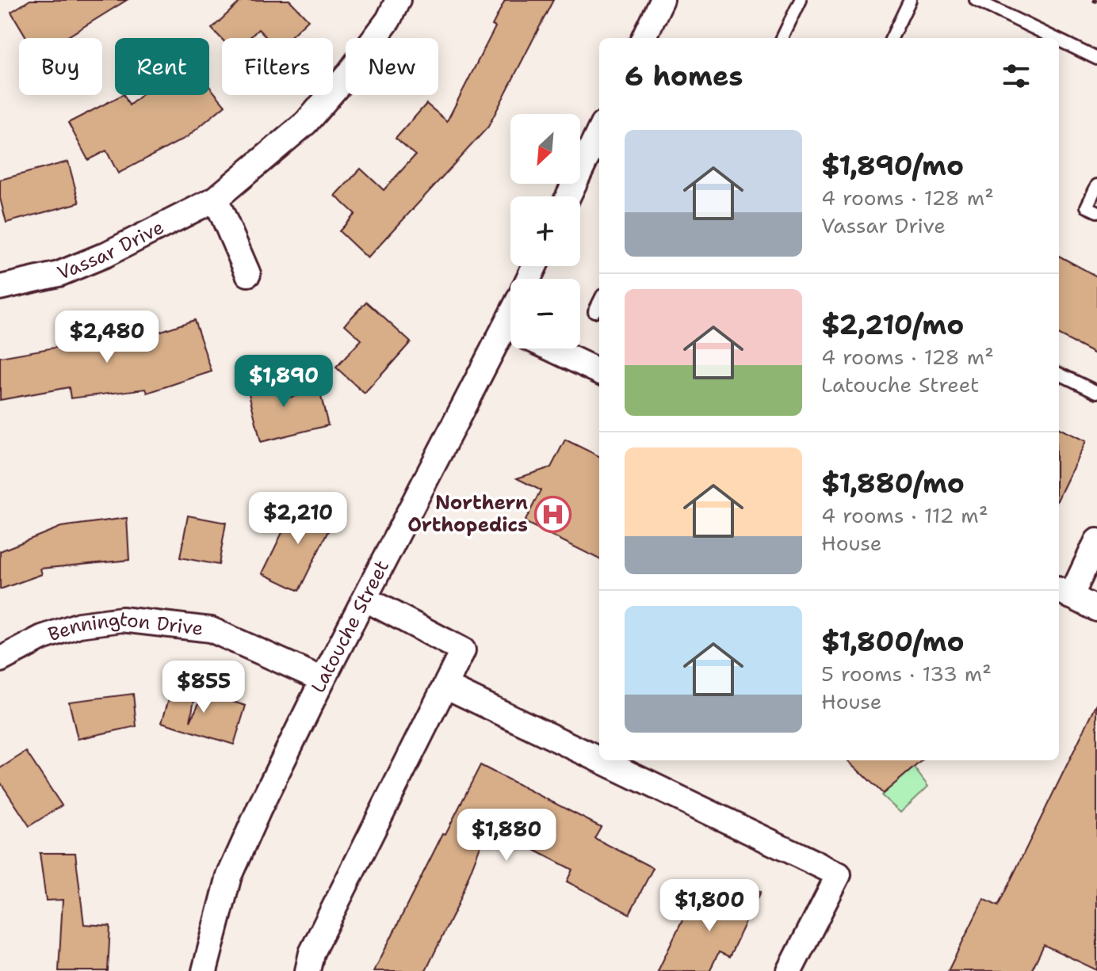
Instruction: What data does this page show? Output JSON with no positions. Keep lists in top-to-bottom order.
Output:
{
  "streets": {
    "street": ["Vassar Drive", "Latouche Street", "Bennington Drive"]
  },
  "crossings": [
    ["Latouche Street", "Bennington Drive"]
  ],
  "places": {
    "hospital": ["Northern Orthopedics"]
  },
  "north": "bottom left",
  "page": {
    "chip": [
      "Buy",
      "Rent",
      "Filters",
      "New"
    ],
    "heading": "6 homes",
    "map_buttons": ["+", "−"],
    "list": [
      {
        "name": "$1,890/mo",
        "note": "4 rooms · 128 m² · Vassar Drive"
      },
      {
        "name": "$2,210/mo",
        "note": "4 rooms · 128 m² · Latouche Street"
      },
      {
        "name": "$1,880/mo",
        "note": "4 rooms · 112 m² · House"
      },
      {
        "name": "$1,800/mo",
        "note": "5 rooms · 133 m² · House"
      }
    ],
    "price": [
      "$2,480",
      "$1,890",
      "$2,210",
      "$855",
      "$1,880",
      "$1,800"
    ]
  }
}
